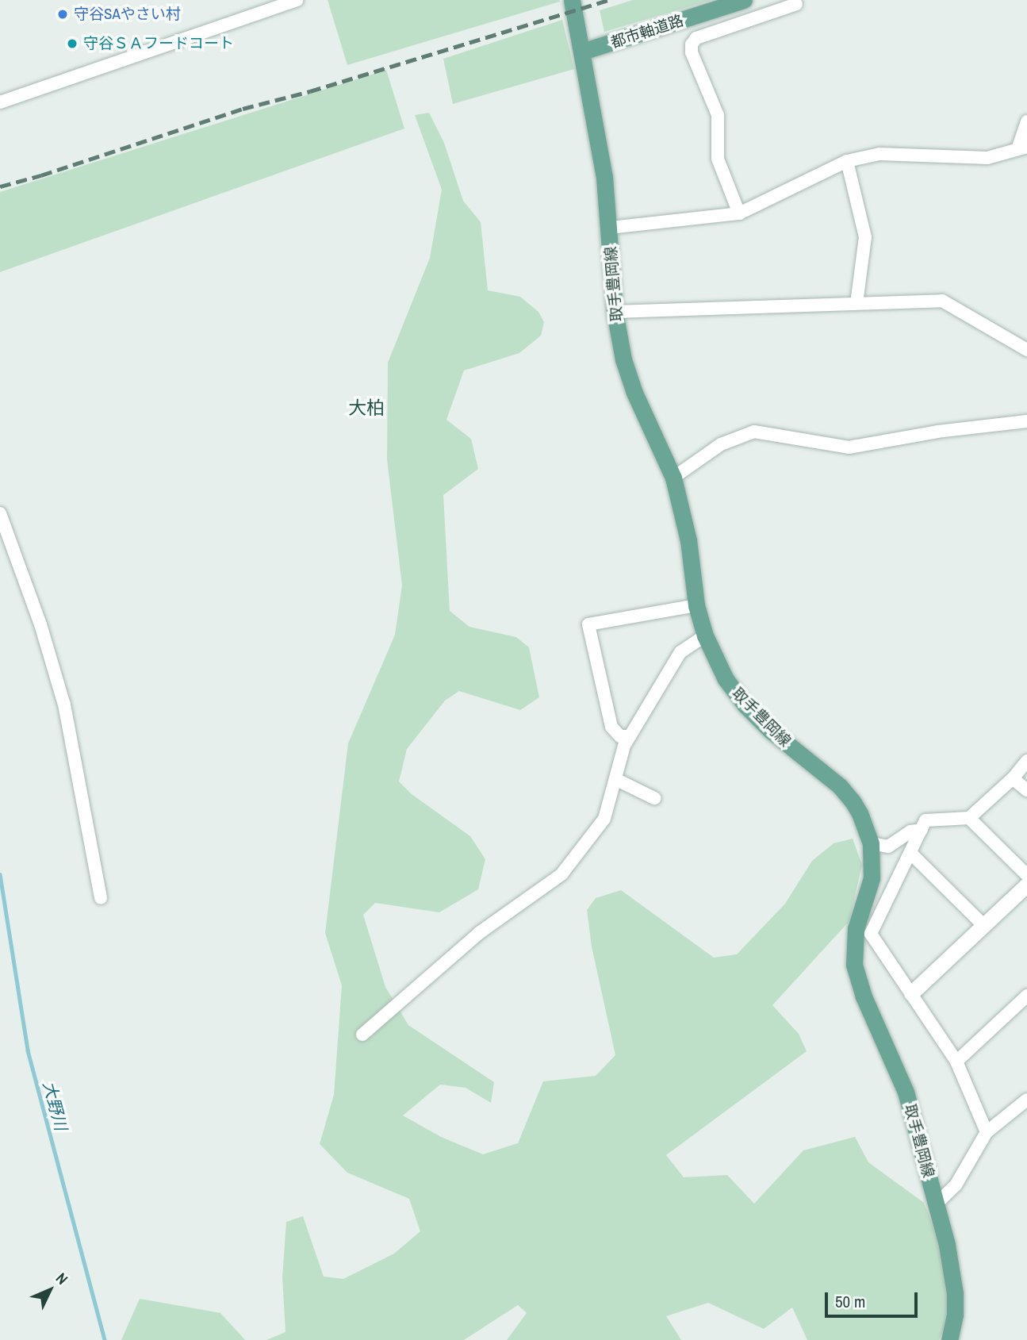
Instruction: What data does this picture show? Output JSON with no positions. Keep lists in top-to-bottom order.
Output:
{
  "streets": {
    "main road": ["都市軸道路", "取手豊岡線"]
  },
  "crossings": [
    ["都市軸道路", "取手豊岡線"]
  ],
  "districts": ["大柏"],
  "water": ["大野川"],
  "places": ["守谷SAやさい村", "守谷ＳＡフードコート"],
  "scale_bar": "50 m",
  "north": "top right"
}
